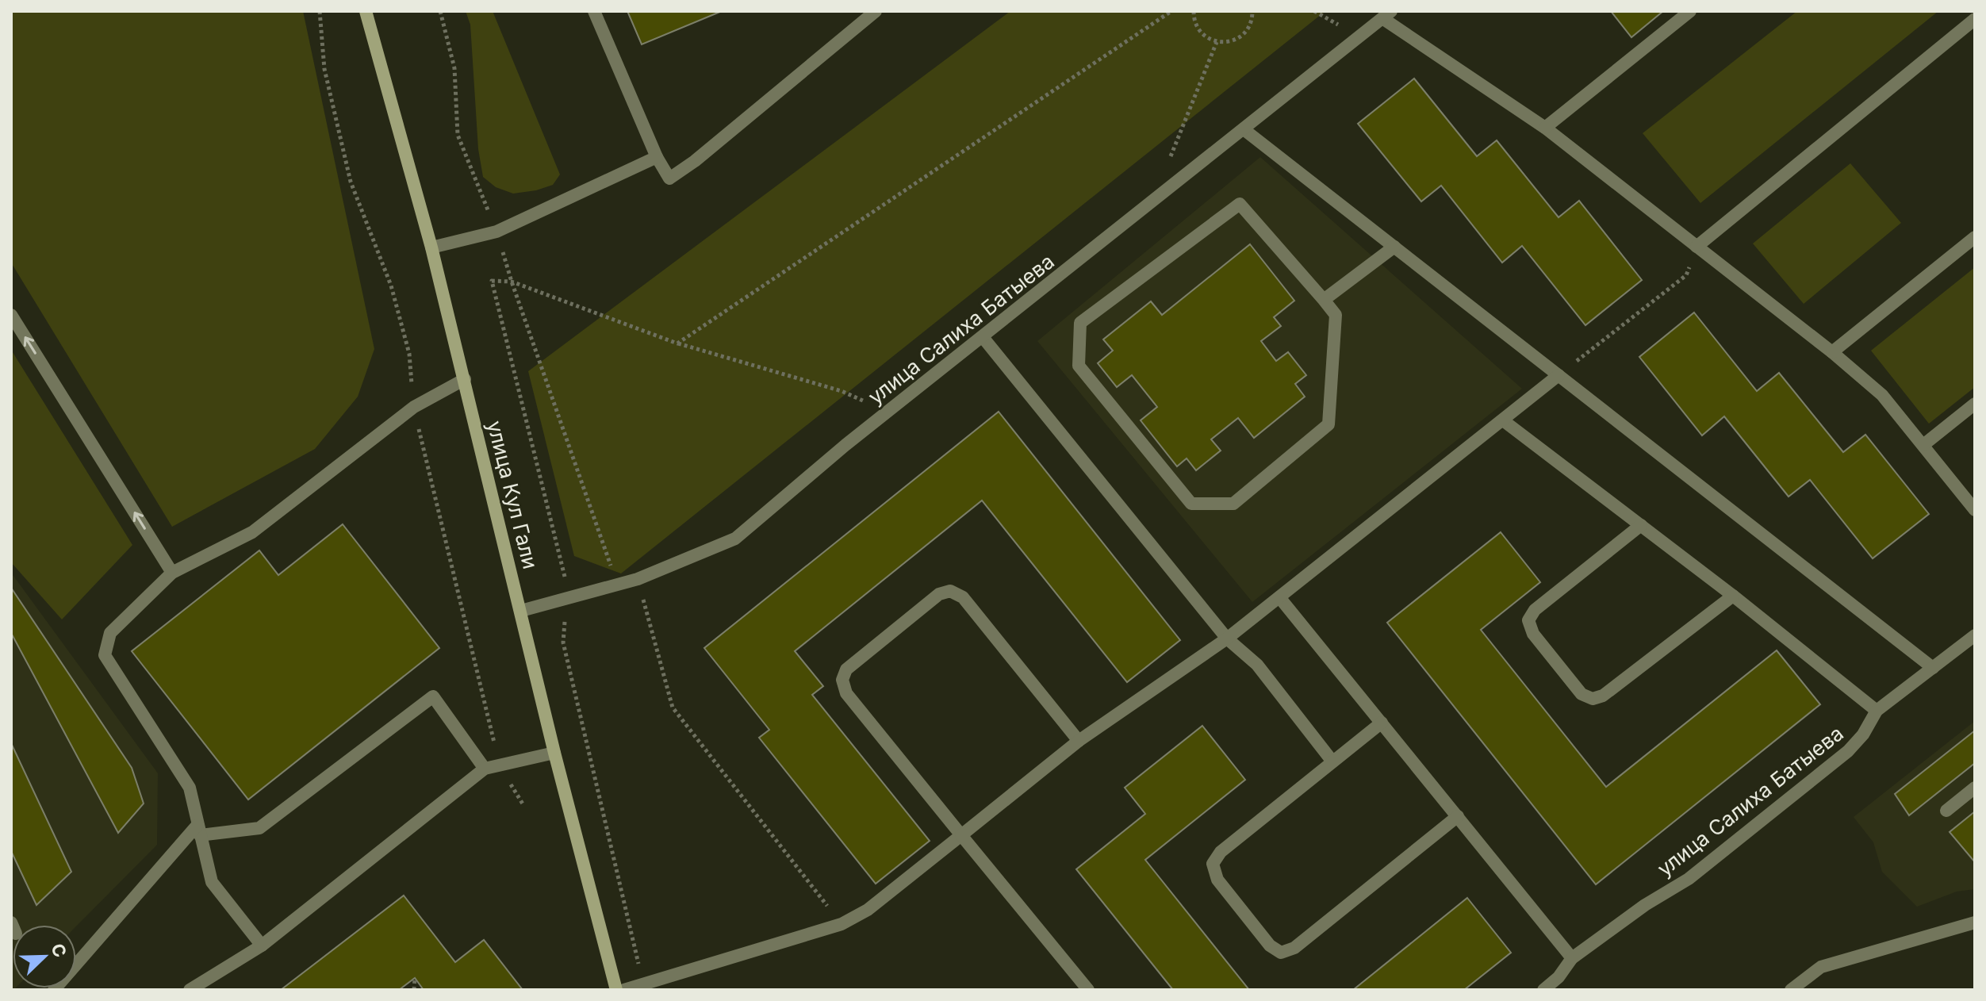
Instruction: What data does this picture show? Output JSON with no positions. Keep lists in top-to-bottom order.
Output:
{
  "streets": {
    "street": ["улица Салиха Батыева", "улица Кул Гали"]
  },
  "crossings": [
    ["улица Салиха Батыева", "улица Кул Гали"]
  ],
  "north": "top right"
}
